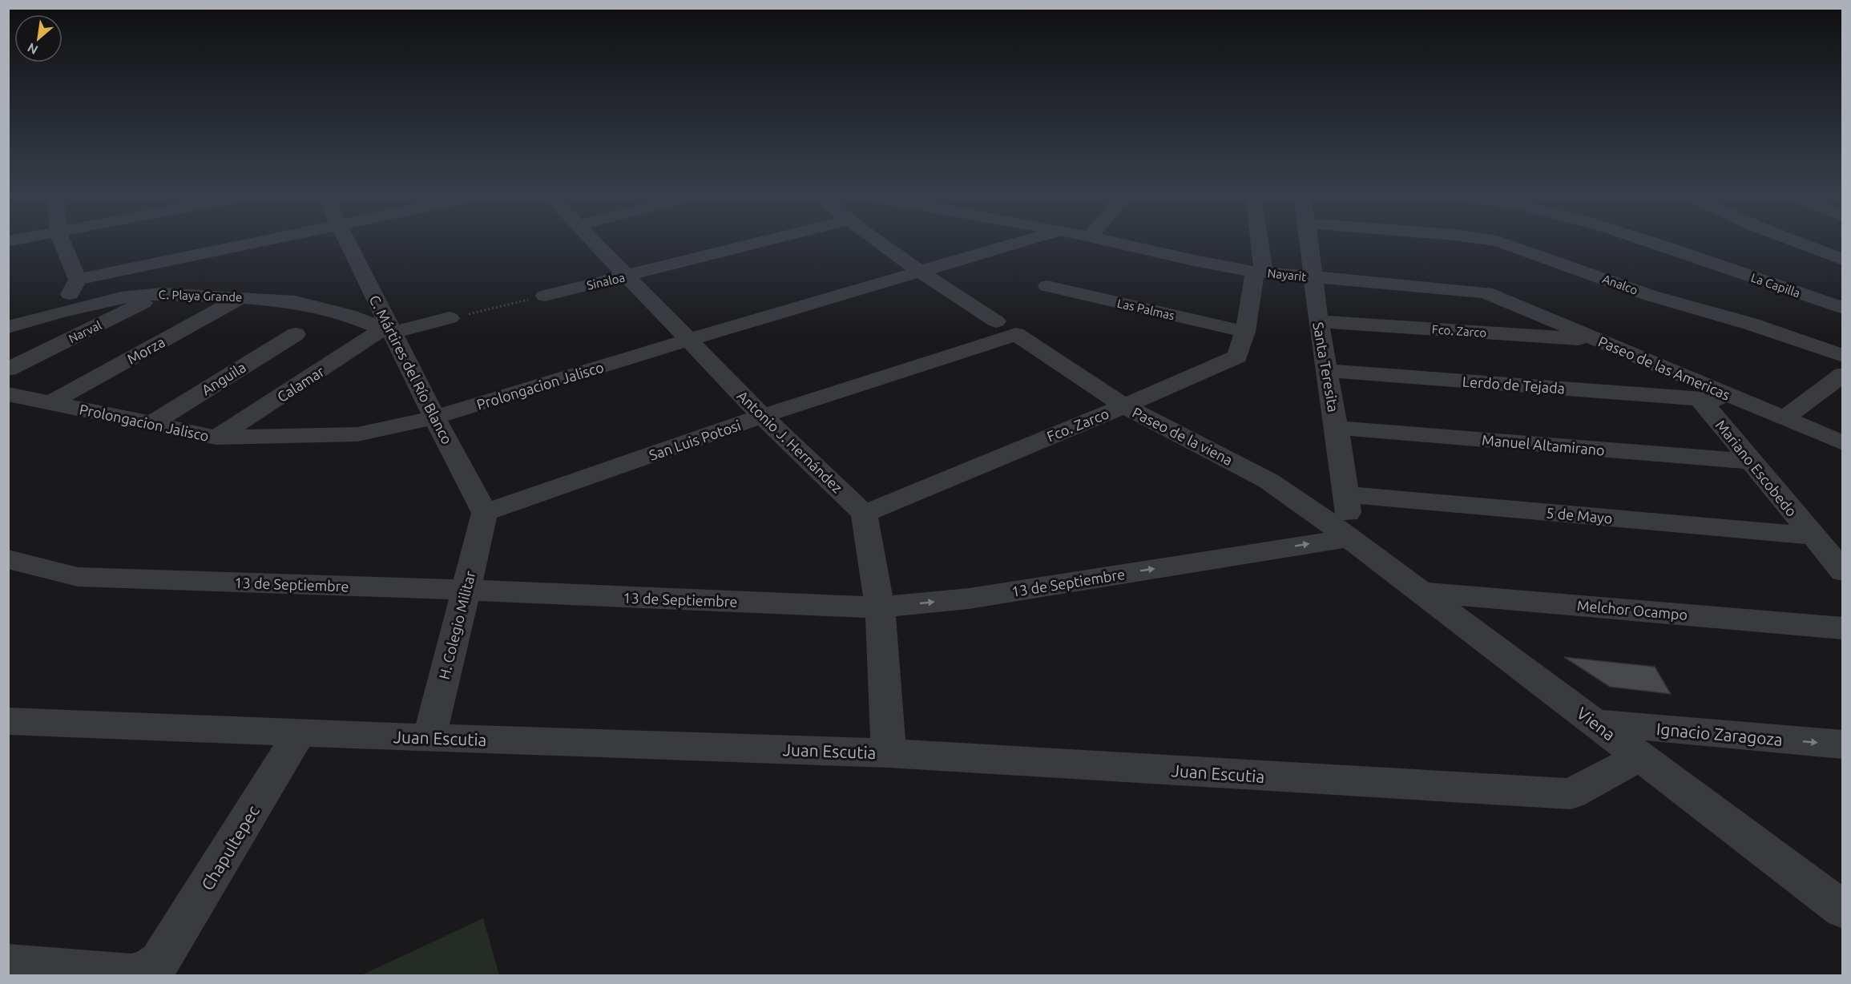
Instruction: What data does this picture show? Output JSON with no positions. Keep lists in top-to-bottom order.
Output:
{
  "streets": {
    "street": [
      "Nayarit",
      "Sinaloa",
      "Analco",
      "La Capilla",
      "C. Playa Grande",
      "Las Palmas",
      "Fco. Zarco",
      "Narval",
      "Morza",
      "Santa Teresita",
      "Paseo de las Americas",
      "C. Mártires del Río Blanco",
      "Anguila",
      "Calamar",
      "Lerdo de Tejada",
      "Prolongacion Jalisco",
      "Paseo de la viena",
      "San Luis Potosi",
      "Antonio J. Hernández",
      "Manuel Altamirano",
      "Mariano Escobedo",
      "5 de Mayo",
      "13 de Septiembre",
      "Melchor Ocampo",
      "H. Colegio Militar",
      "Viena",
      "Ignacio Zaragoza",
      "Juan Escutia",
      "Chapultepec"
    ]
  },
  "crossings": [
    ["Nayarit", "Fco. Zarco"],
    ["Nayarit", "Santa Teresita"],
    ["Nayarit", "Paseo de las Americas"],
    ["Sinaloa", "Antonio J. Hernández"],
    ["C. Playa Grande", "Narval"],
    ["C. Playa Grande", "Morza"],
    ["C. Playa Grande", "C. Mártires del Río Blanco"],
    ["C. Playa Grande", "Calamar"],
    ["Las Palmas", "Fco. Zarco"],
    ["Fco. Zarco", "Santa Teresita"],
    ["Fco. Zarco", "Paseo de las Americas"],
    ["Fco. Zarco", "Paseo de la viena"],
    ["Fco. Zarco", "Antonio J. Hernández"],
    ["Morza", "Prolongacion Jalisco"],
    ["Santa Teresita", "Lerdo de Tejada"],
    ["Santa Teresita", "Paseo de la viena"],
    ["Santa Teresita", "Manuel Altamirano"],
    ["Santa Teresita", "5 de Mayo"],
    ["Santa Teresita", "13 de Septiembre"],
    ["Santa Teresita", "Viena"],
    ["Paseo de las Americas", "Mariano Escobedo"],
    ["C. Mártires del Río Blanco", "Calamar"],
    ["C. Mártires del Río Blanco", "Prolongacion Jalisco"],
    ["C. Mártires del Río Blanco", "San Luis Potosi"],
    ["C. Mártires del Río Blanco", "H. Colegio Militar"],
    ["Anguila", "Prolongacion Jalisco"],
    ["Calamar", "Prolongacion Jalisco"],
    ["Lerdo de Tejada", "Mariano Escobedo"],
    ["Prolongacion Jalisco", "Antonio J. Hernández"],
    ["Paseo de la viena", "San Luis Potosi"],
    ["Paseo de la viena", "13 de Septiembre"],
    ["Paseo de la viena", "Viena"],
    ["San Luis Potosi", "Antonio J. Hernández"],
    ["San Luis Potosi", "H. Colegio Militar"],
    ["Manuel Altamirano", "Mariano Escobedo"],
    ["Mariano Escobedo", "5 de Mayo"],
    ["13 de Septiembre", "H. Colegio Militar"],
    ["13 de Septiembre", "Viena"],
    ["Melchor Ocampo", "Viena"],
    ["H. Colegio Militar", "Juan Escutia"],
    ["Viena", "Ignacio Zaragoza"],
    ["Viena", "Juan Escutia"],
    ["Juan Escutia", "Chapultepec"]
  ],
  "one_way": ["13 de Septiembre", "Ignacio Zaragoza"],
  "north": "bottom left"
}
